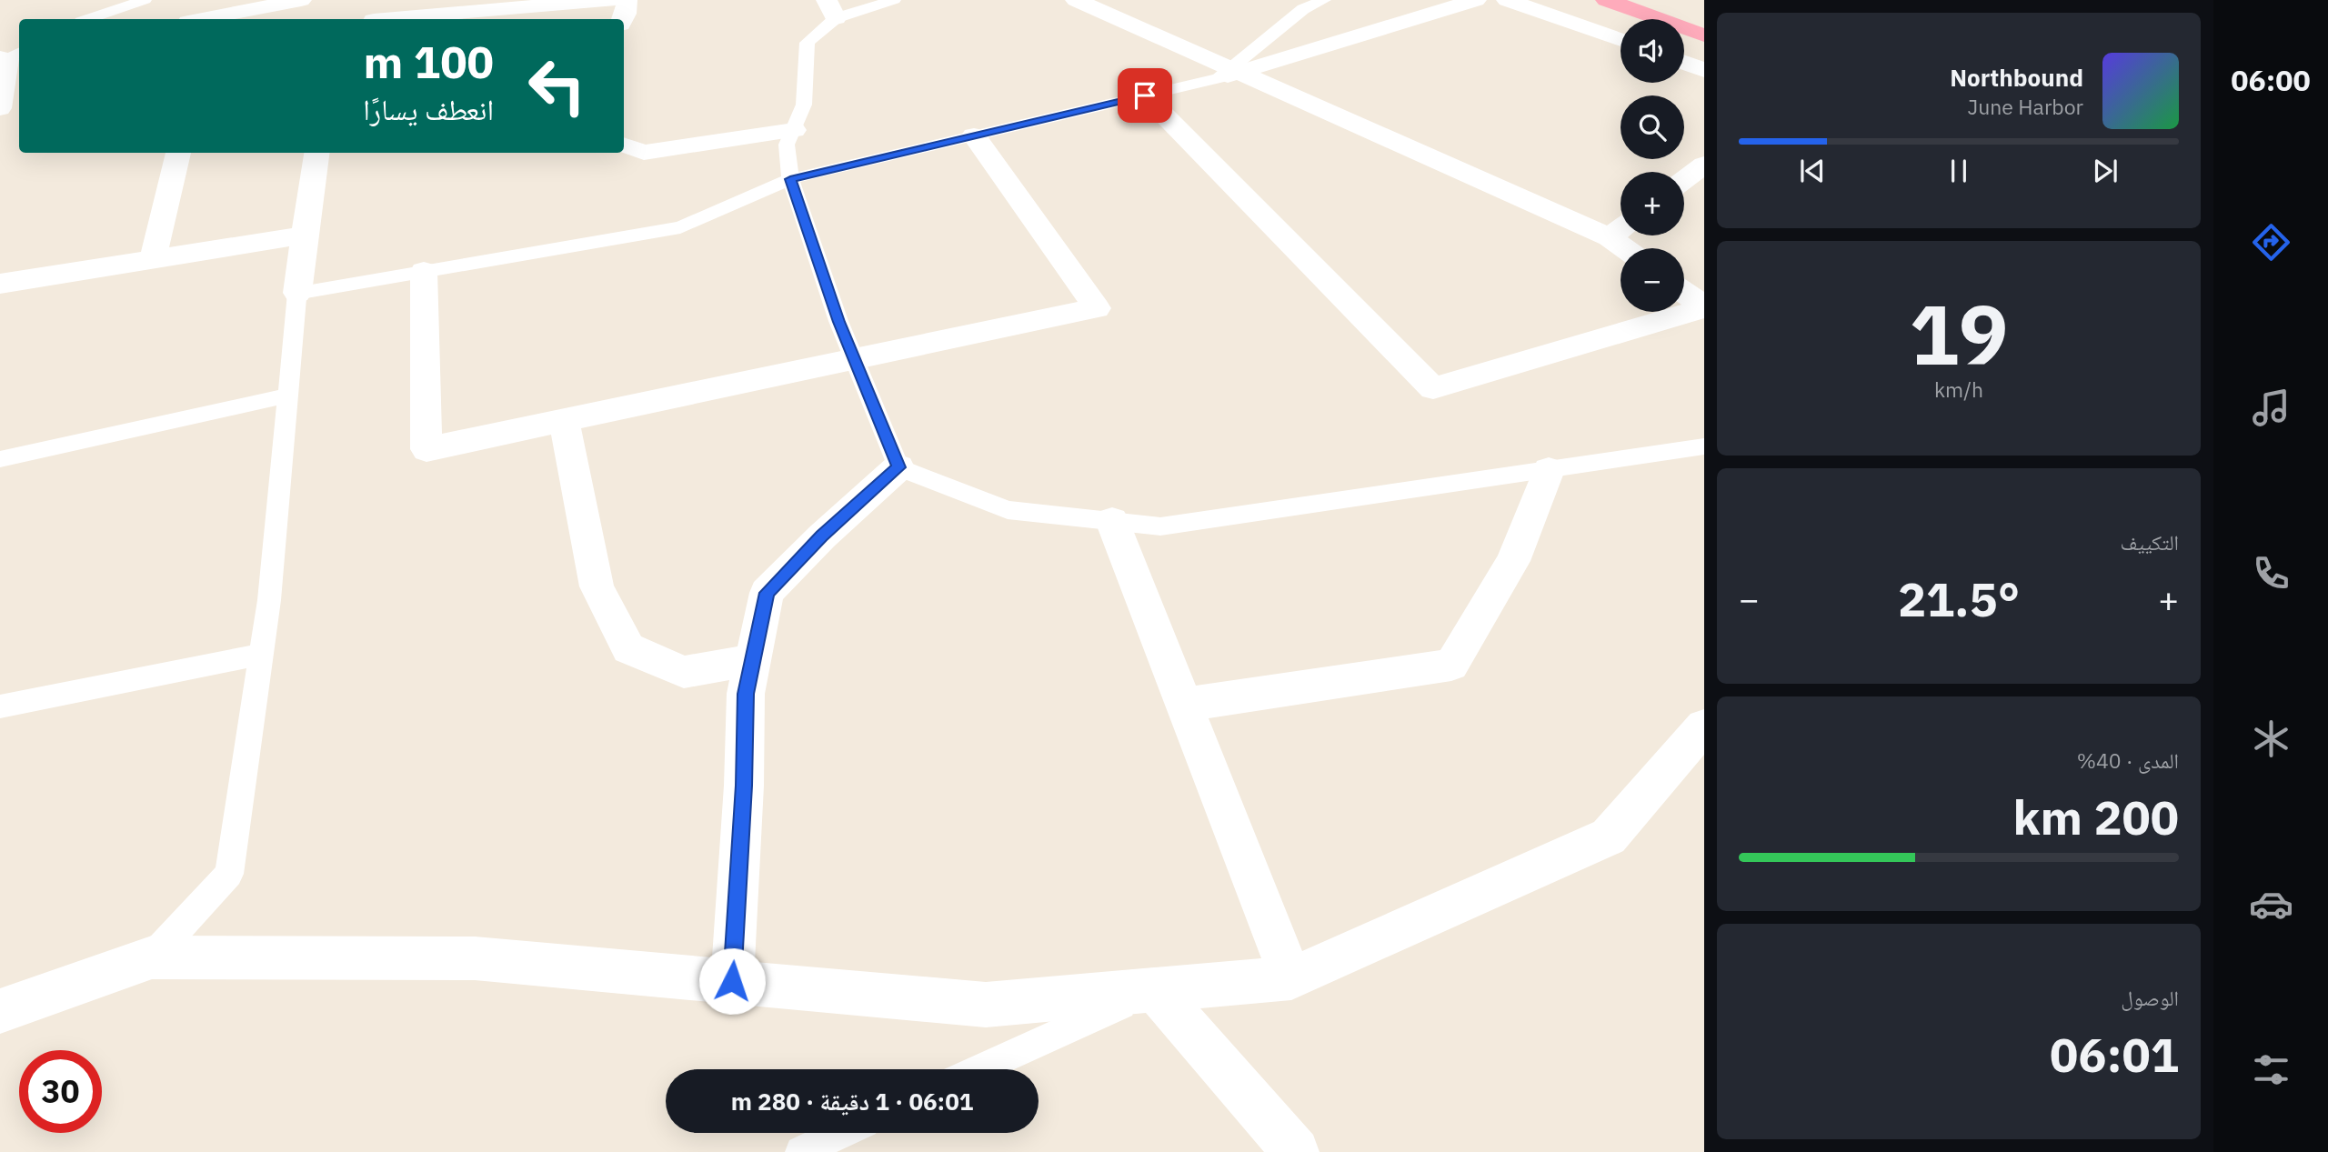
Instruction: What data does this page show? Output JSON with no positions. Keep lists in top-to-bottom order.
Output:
{
  "page": {
    "tabs": "06:00",
    "map_buttons": ["+", "−"],
    "turn": ["100 m", "انعطف يسارًا"],
    "song": ["Northbound", "June Harbor"],
    "tile": [
      ["19", "km/h"],
      "التكييف",
      ["المدى · 40%", "200 km"],
      ["الوصول", "06:01"]
    ],
    "heat": ["−", "21.5°", "+"],
    "limit": "30",
    "trip": "06:01 · 1 دقيقة · 280 m"
  }
}
